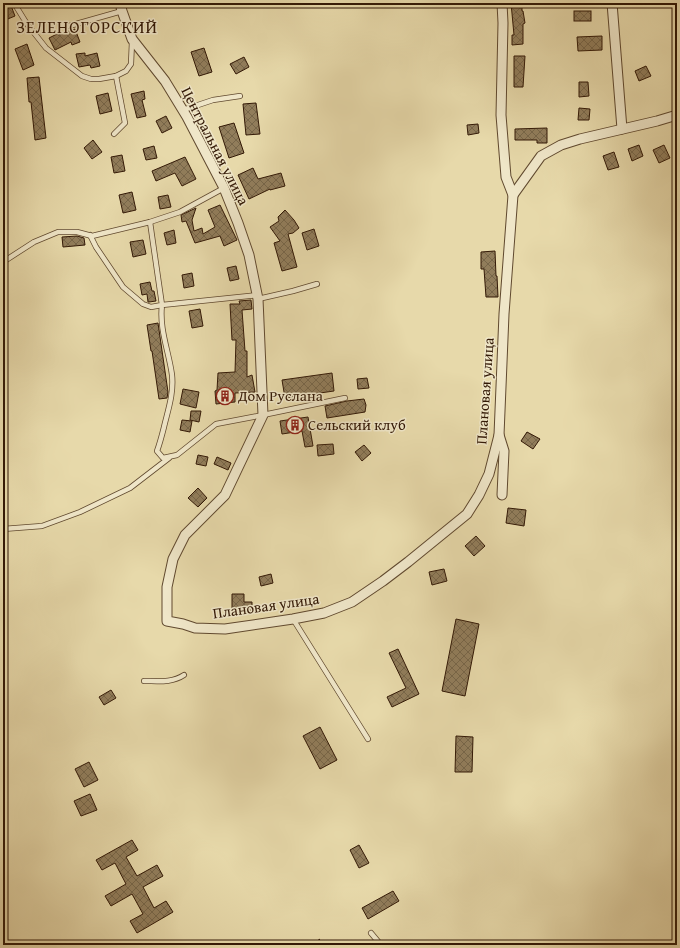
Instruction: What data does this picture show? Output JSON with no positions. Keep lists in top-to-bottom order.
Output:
{
  "streets": {
    "street": ["Центральная улица", "Плановая улица"]
  },
  "crossings": [
    ["Центральная улица", "Плановая улица"]
  ],
  "districts": ["ЗЕЛЕНОГОРСКИЙ"],
  "places": {
    "building": ["Дом Руслана", "Сельский клуб"]
  }
}
